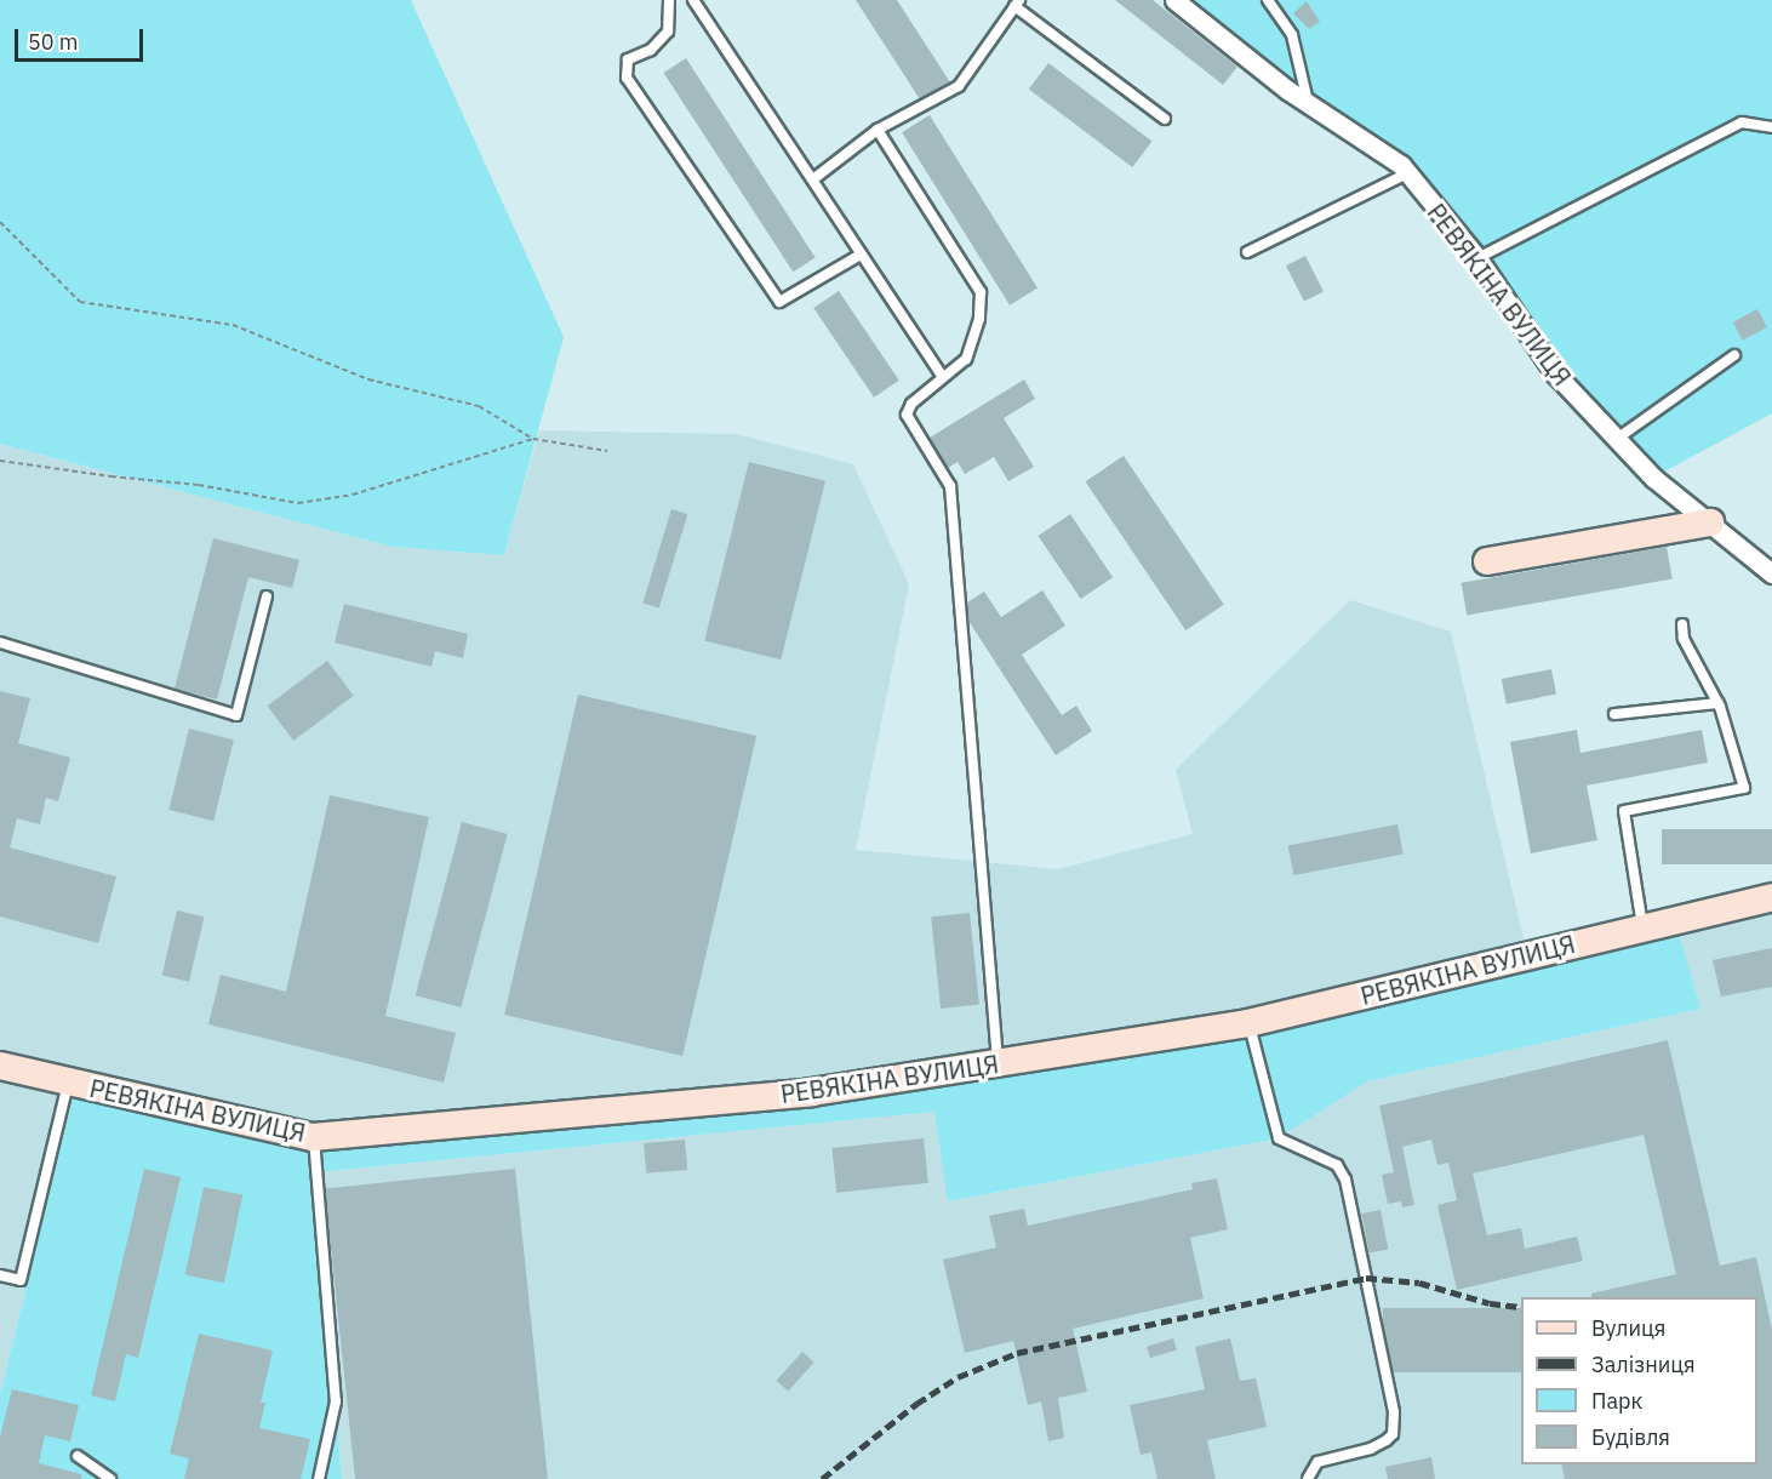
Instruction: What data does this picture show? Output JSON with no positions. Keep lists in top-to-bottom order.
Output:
{
  "streets": {
    "street": ["РЕВЯКІНА ВУЛИЦЯ"]
  },
  "legend": [
    "Вулиця",
    "Залізниця",
    "Парк",
    "Будівля"
  ],
  "scale_bar": "50 m"
}
